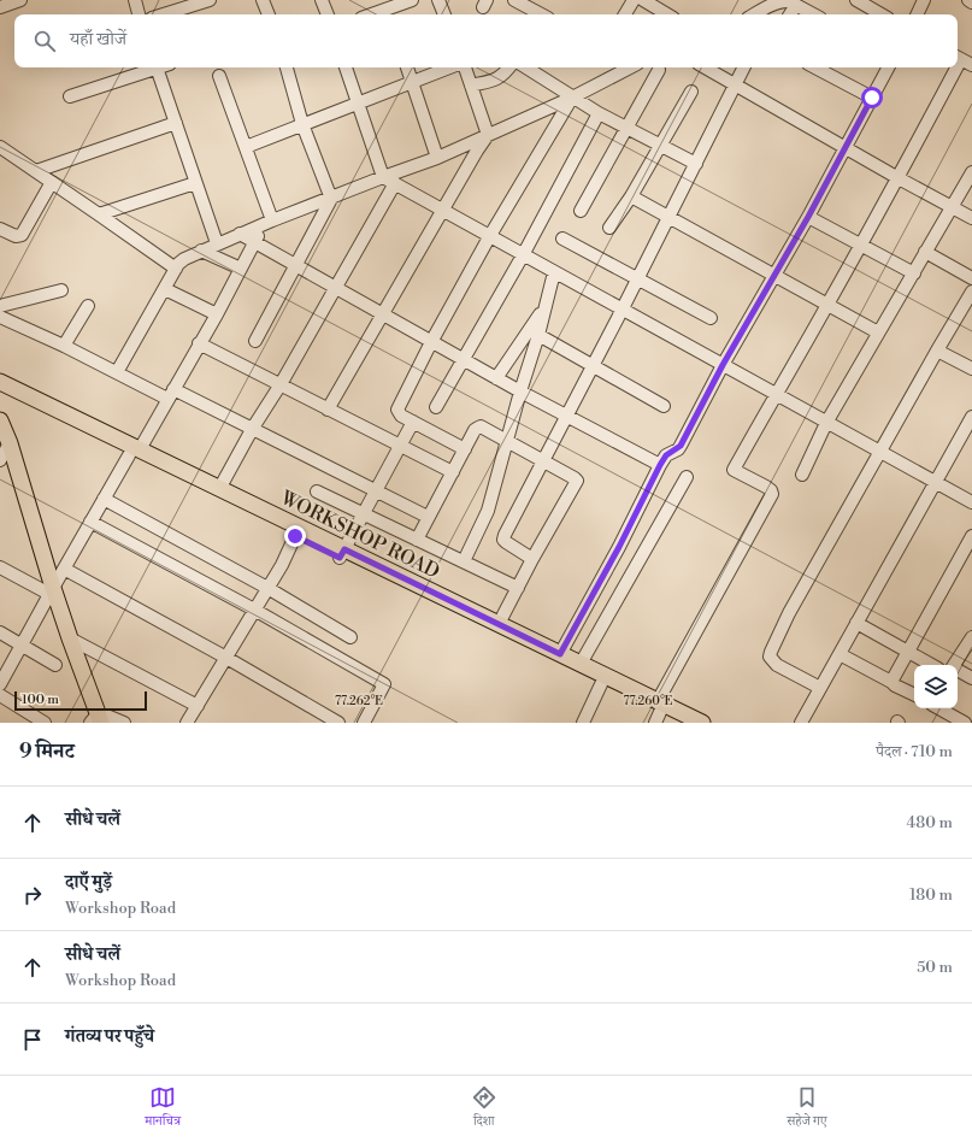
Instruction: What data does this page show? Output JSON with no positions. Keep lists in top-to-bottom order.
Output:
{
  "streets": {
    "main road": ["WORKSHOP ROAD"]
  },
  "scale_bar": "100 m",
  "page": {
    "search": "यहाँ खोजें",
    "scale": "100 m",
    "heading": ["9 मिनट", "पैदल · 710 m"],
    "list": [
      ["सीधे चलें", "480 m"],
      ["दाएँ मुड़ें", "Workshop Road", "180 m"],
      ["सीधे चलें", "Workshop Road", "50 m"],
      "गंतव्य पर पहुँचे"
    ],
    "nav": ["मानचित्र", "दिशा", "सहेजे गए"]
  },
  "coordinates": ["77.262°E", "77.260°E"]
}
